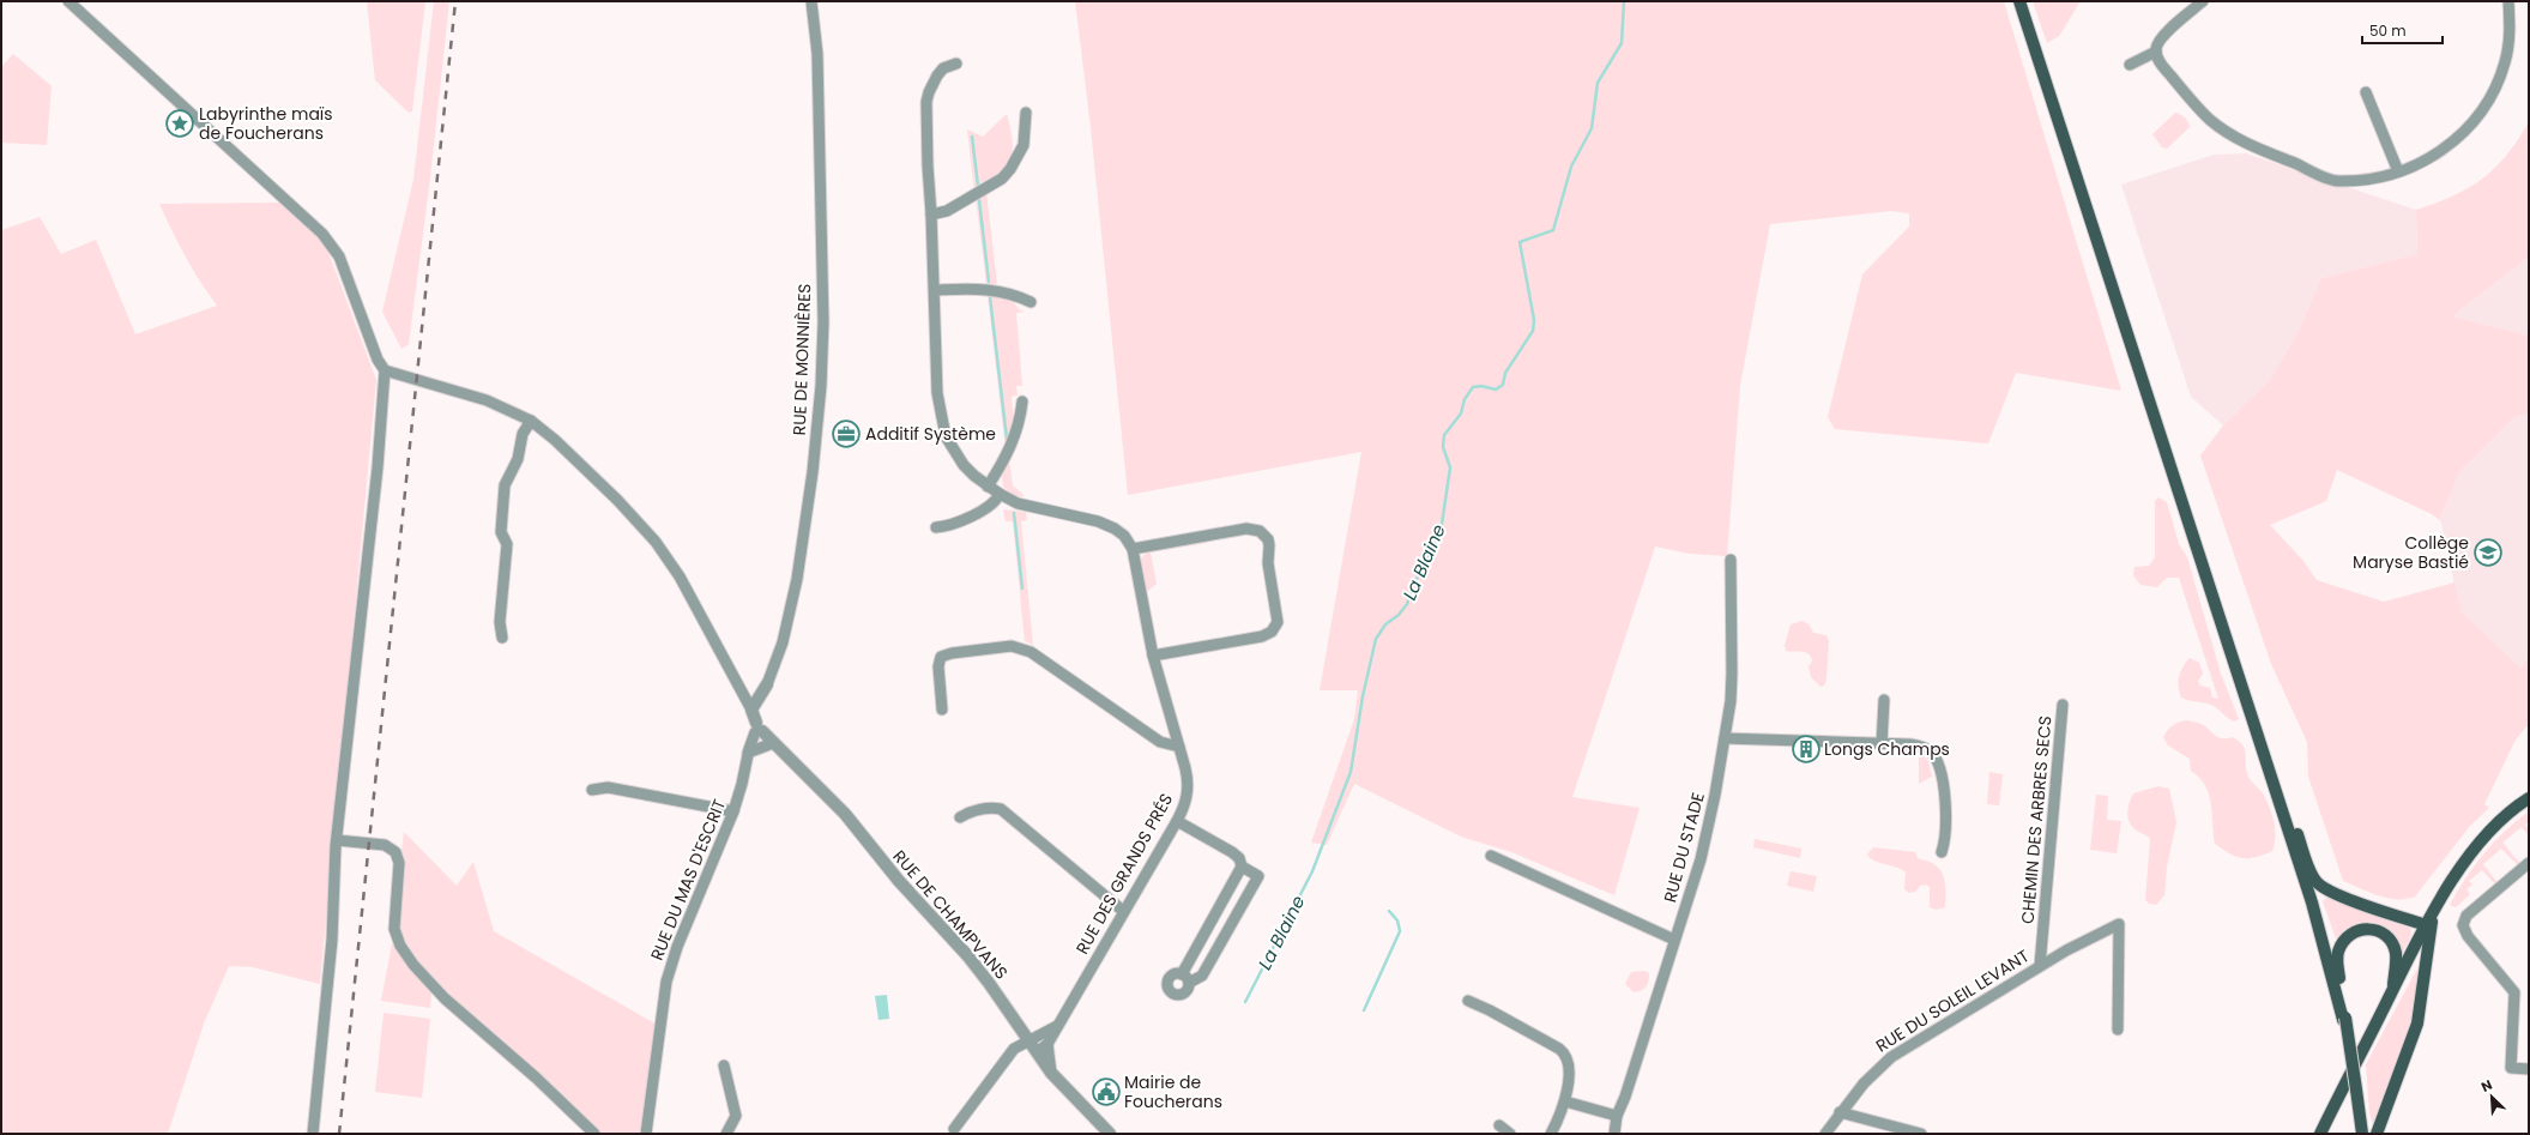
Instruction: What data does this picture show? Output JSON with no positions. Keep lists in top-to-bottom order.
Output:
{
  "streets": {
    "street": [
      "RUE DE MONNIÈRES",
      "CHEMIN DES ARBRES SECS",
      "RUE DU STADE",
      "RUE DES GRANDS PRÉS",
      "RUE DU MAS D'ESCRIT",
      "RUE DE CHAMPVANS",
      "RUE DU SOLEIL LEVANT"
    ]
  },
  "crossings": [
    ["RUE DE MONNIÈRES", "RUE DU MAS D'ESCRIT"],
    ["RUE DE MONNIÈRES", "RUE DE CHAMPVANS"],
    ["CHEMIN DES ARBRES SECS", "RUE DU SOLEIL LEVANT"],
    ["RUE DES GRANDS PRÉS", "RUE DE CHAMPVANS"],
    ["RUE DU MAS D'ESCRIT", "RUE DE CHAMPVANS"]
  ],
  "water": ["La Blaine"],
  "places": {
    "place": ["Labyrinthe maïs de Foucherans"],
    "office": ["Additif Système"],
    "school or university": ["Collège Maryse Bastié"],
    "building": ["Longs Champs"],
    "public building": ["Mairie de Foucherans"]
  },
  "scale_bar": "50 m",
  "north": "top left"
}
